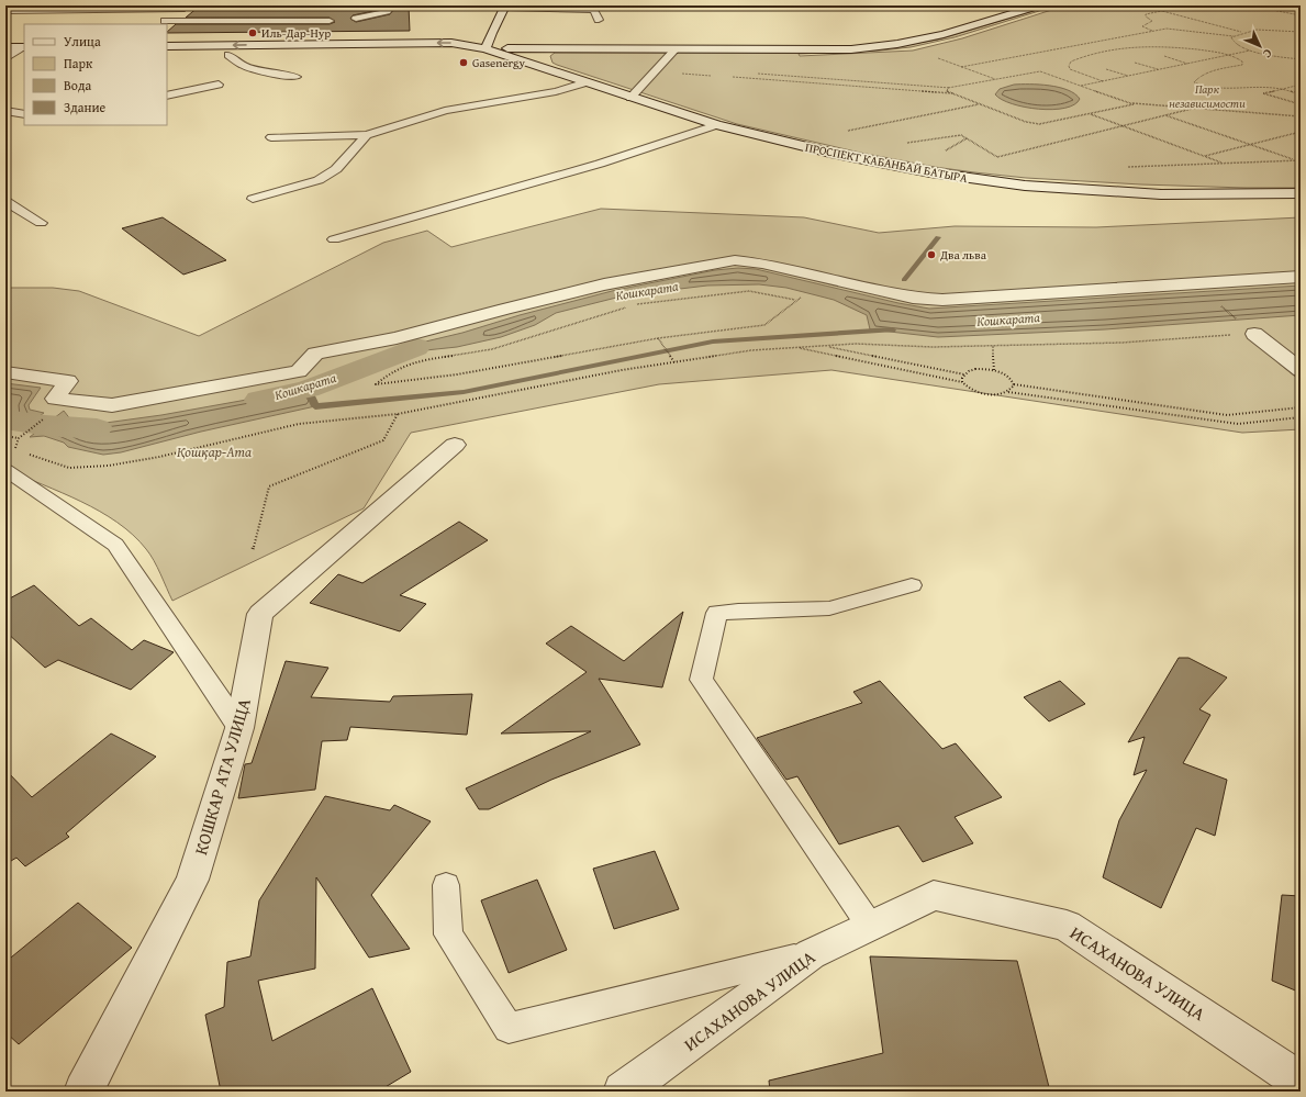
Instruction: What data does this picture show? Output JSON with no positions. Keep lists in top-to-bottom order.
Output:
{
  "streets": {
    "street": ["ПРОСПЕКТ КАБАНБАЙ БАТЫРА", "КОШКАР АТА УЛИЦА", "ИСАХАНОВА УЛИЦА"]
  },
  "water": ["Кошкарата"],
  "parks": ["Парк независимости", "Қошқар-Ата"],
  "places": ["Иль-Дар-Нур", "Gasenergy", "Два льва"],
  "legend": [
    "Улица",
    "Парк",
    "Вода",
    "Здание"
  ],
  "north": "bottom right"
}
